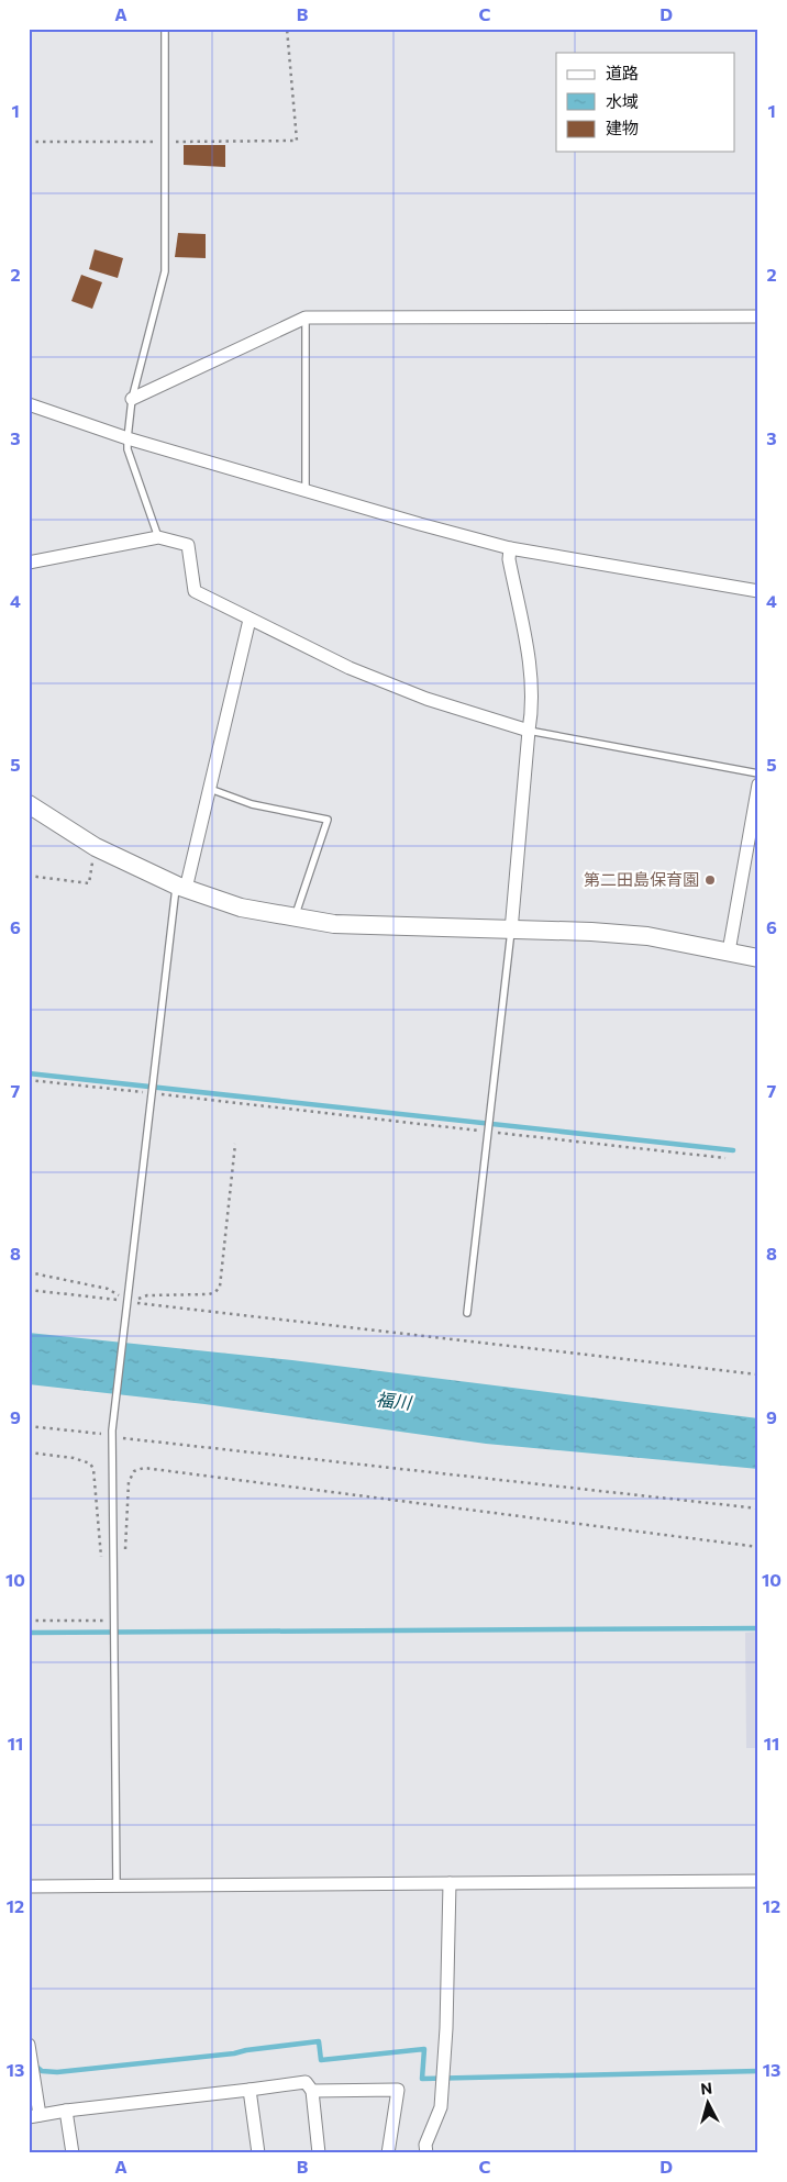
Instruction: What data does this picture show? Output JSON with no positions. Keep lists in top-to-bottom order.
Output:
{
  "water": ["福川"],
  "places": ["第二田島保育園"],
  "legend": ["道路", "水域", "建物"],
  "north": "top",
  "grid": {
    "columns": [
      "A",
      "B",
      "C",
      "D"
    ],
    "rows": [
      "1",
      "2",
      "3",
      "4",
      "5",
      "6",
      "7",
      "8",
      "9",
      "10",
      "11",
      "12",
      "13"
    ]
  }
}
